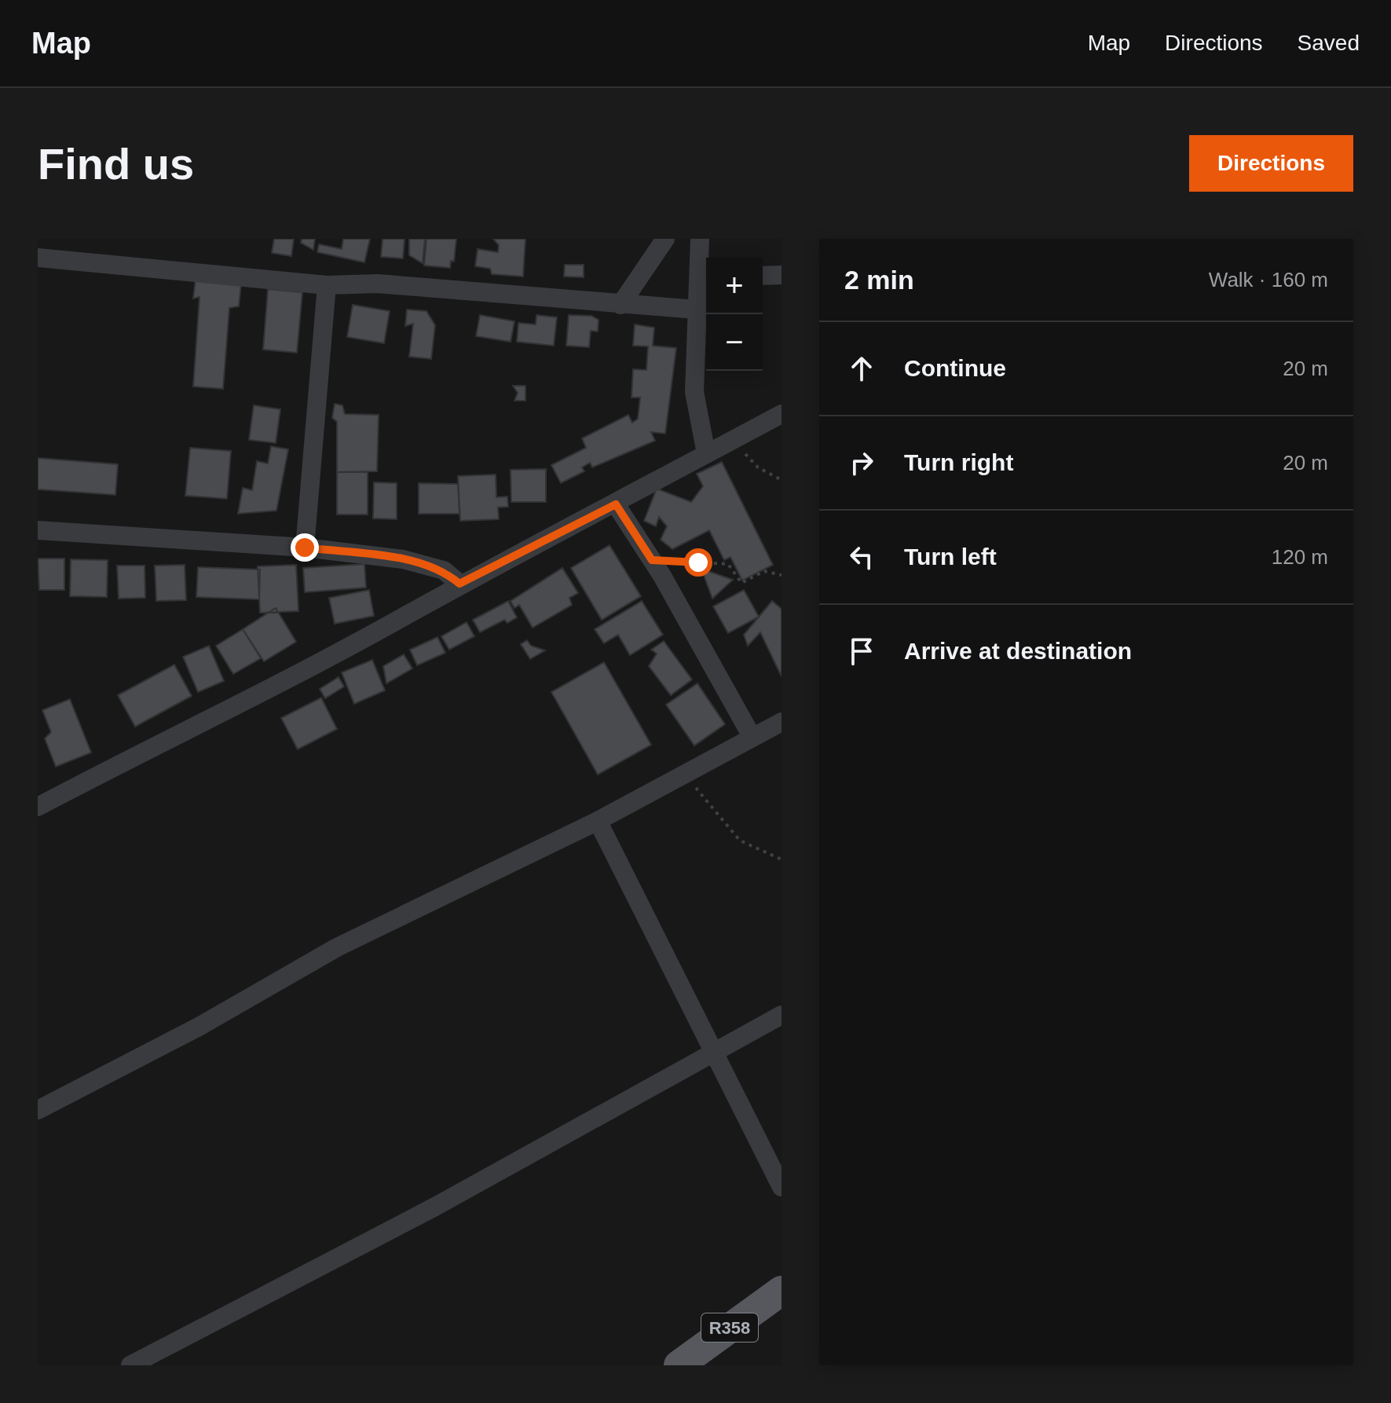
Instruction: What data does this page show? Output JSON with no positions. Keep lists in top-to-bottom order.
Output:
{
  "streets": {
    "main road": ["R358"]
  },
  "page": {
    "header": "Map",
    "nav": ["Map", "Directions", "Saved"],
    "buttons": "Directions",
    "title": "Find us",
    "heading": ["2 min", "Walk · 160 m"],
    "map_buttons": ["+", "−"],
    "list": [
      ["Continue", "20 m"],
      ["Turn right", "20 m"],
      ["Turn left", "120 m"],
      "Arrive at destination"
    ]
  }
}
